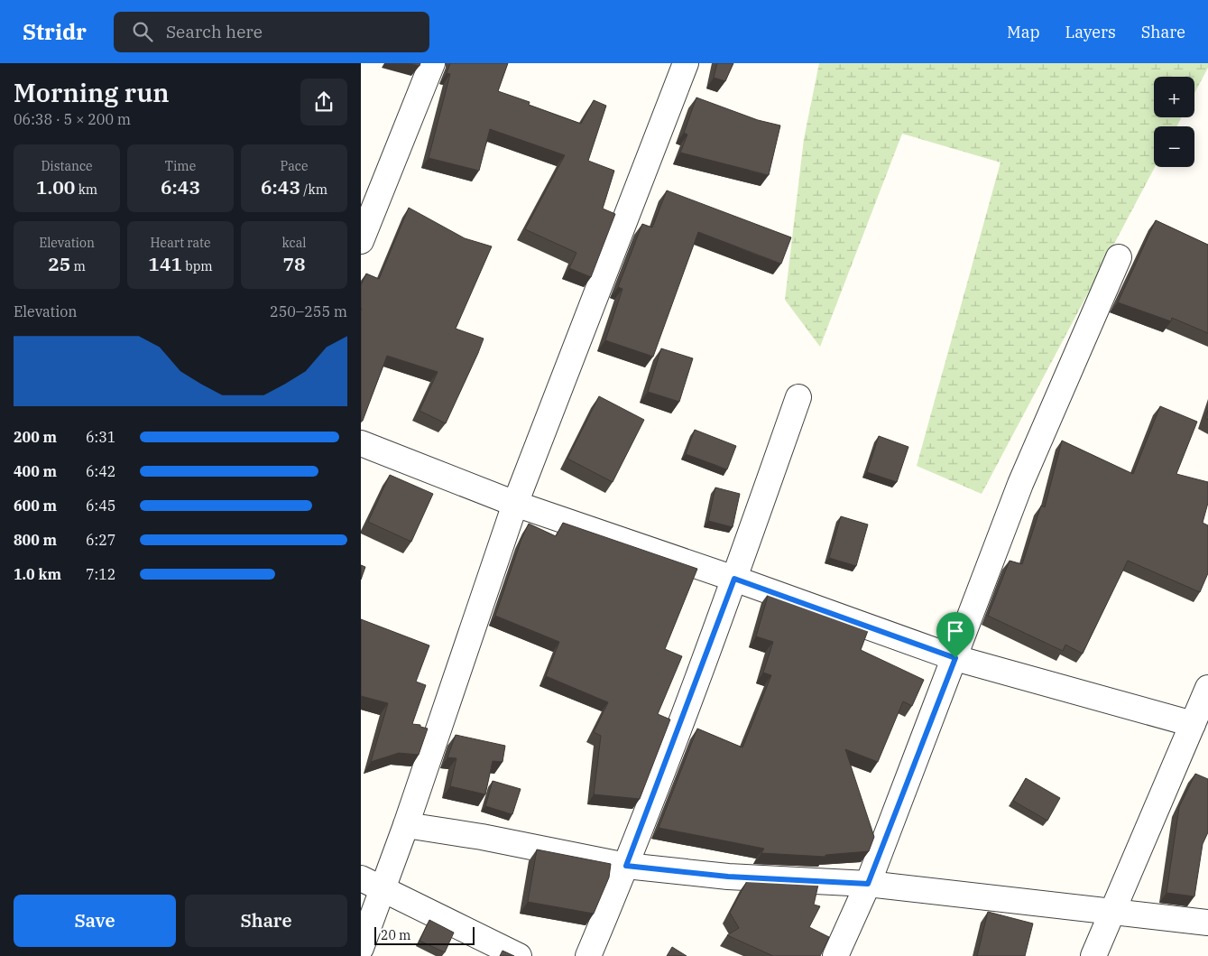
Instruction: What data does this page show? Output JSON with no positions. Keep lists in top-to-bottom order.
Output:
{
  "scale_bar": "20 m",
  "page": {
    "header": "Stridr",
    "search": "Search here",
    "nav": ["Map", "Layers", "Share"],
    "heading": ["Morning run", "06:38 · 5 × 200 m"],
    "map_buttons": ["+", "−"],
    "stats": [
      ["Distance", "1.00 km"],
      ["Time", "6:43"],
      ["Pace", "6:43 /km"],
      ["Elevation", "25 m"],
      ["Heart rate", "141 bpm"],
      ["kcal", "78"]
    ],
    "chart": ["Elevation", "250–255 m"],
    "list": [
      {
        "name": "200 m",
        "note": "6:31"
      },
      {
        "name": "400 m",
        "note": "6:42"
      },
      {
        "name": "600 m",
        "note": "6:45"
      },
      {
        "name": "800 m",
        "note": "6:27"
      },
      {
        "name": "1.0 km",
        "note": "7:12"
      }
    ],
    "buttons": ["Save", "Share"],
    "scale": "20 m"
  }
}
